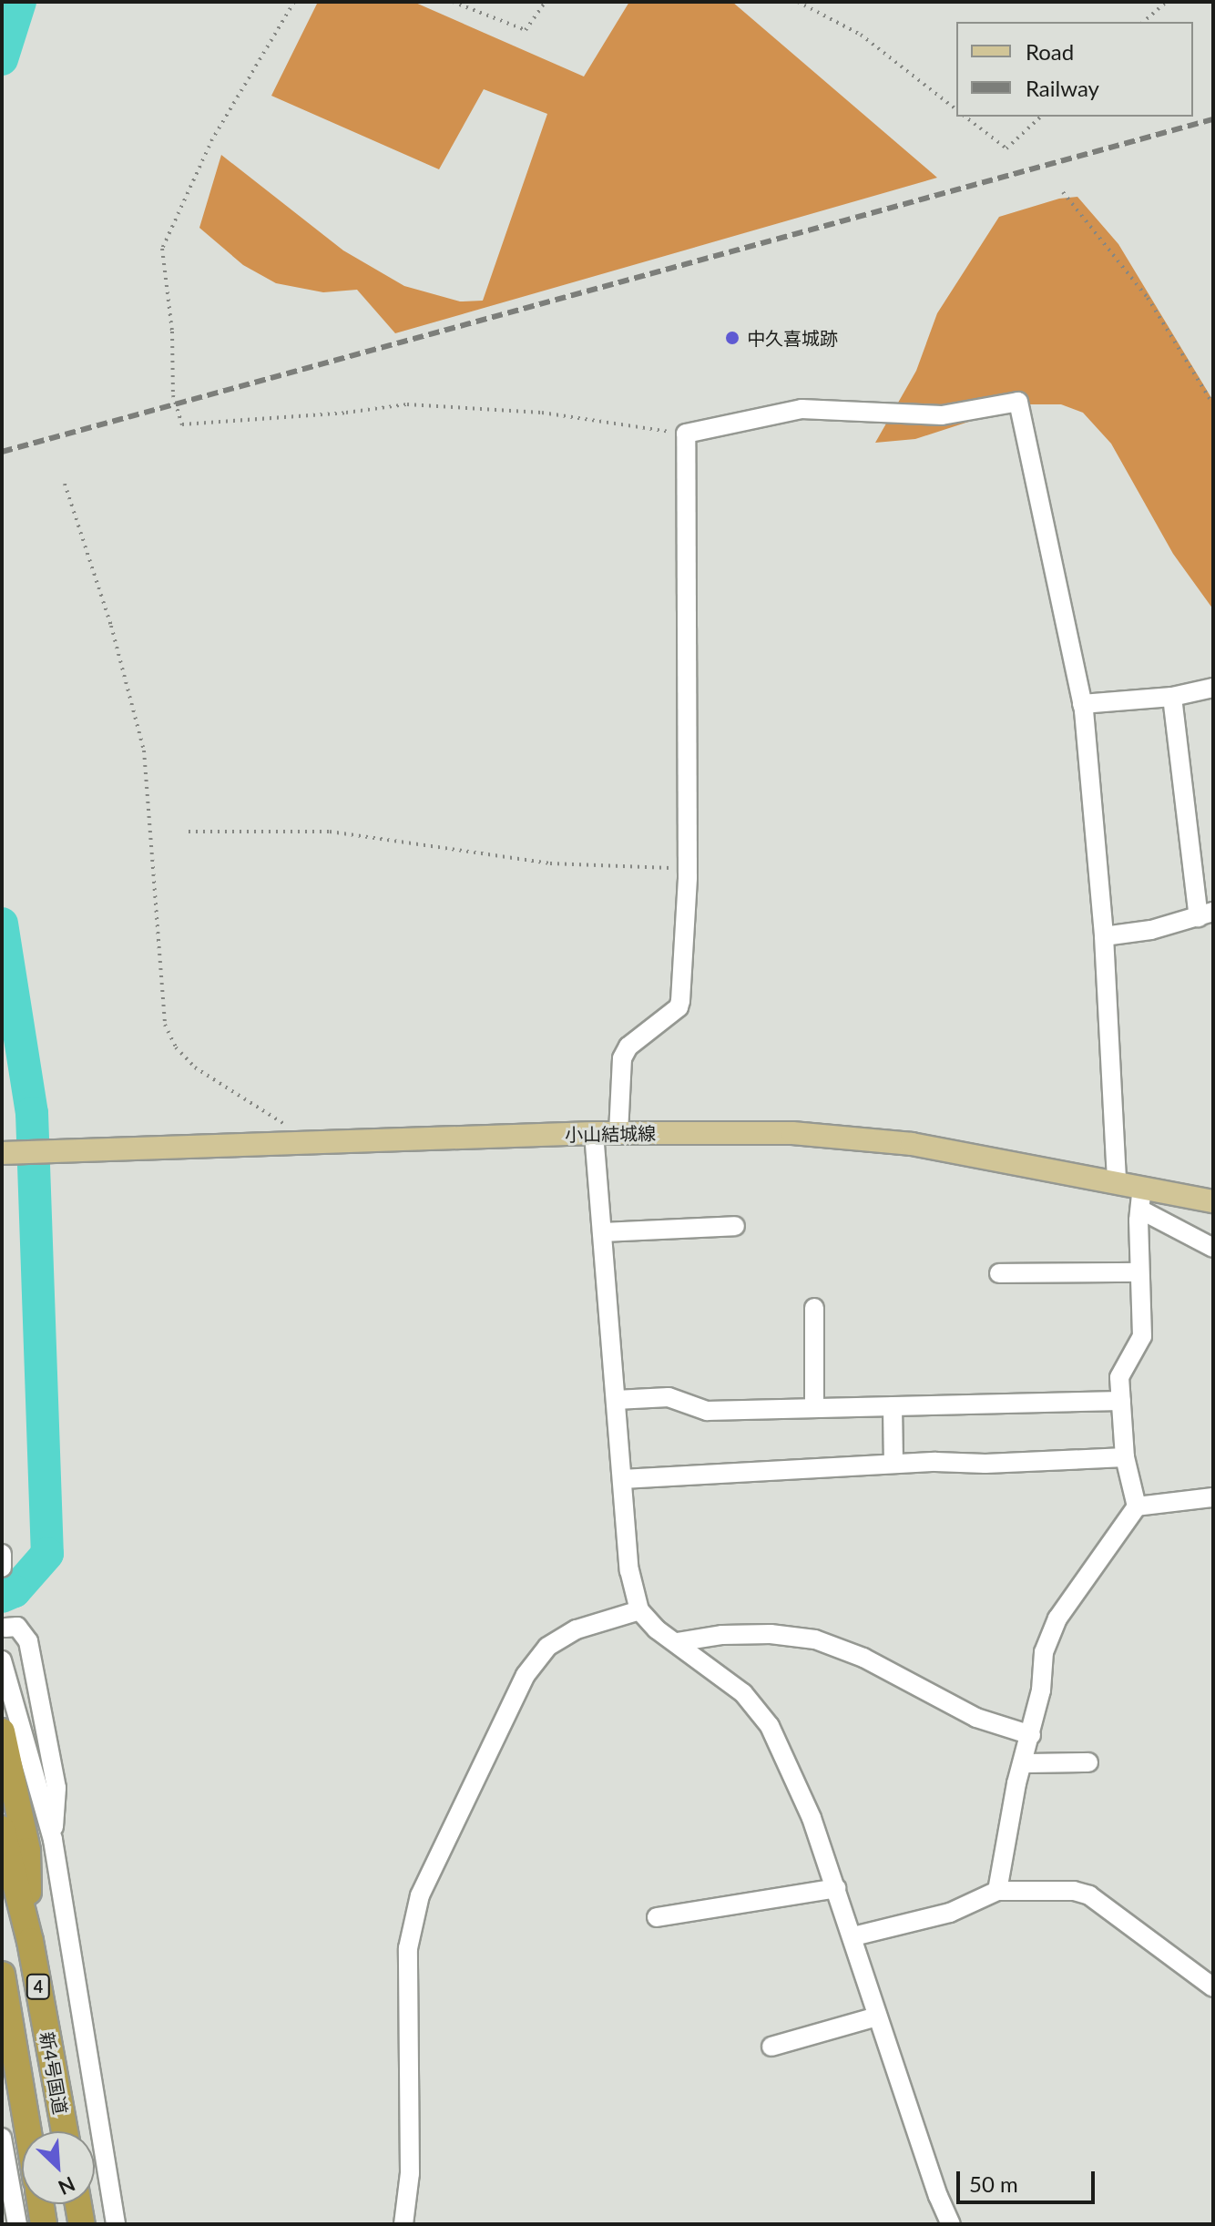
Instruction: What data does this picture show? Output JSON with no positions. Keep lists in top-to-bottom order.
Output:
{
  "streets": {
    "highway": ["4", "新4号国道"],
    "main road": ["小山結城線"]
  },
  "places": ["中久喜城跡"],
  "legend": ["Road", "Railway"],
  "scale_bar": "50 m",
  "north": "bottom right"
}
